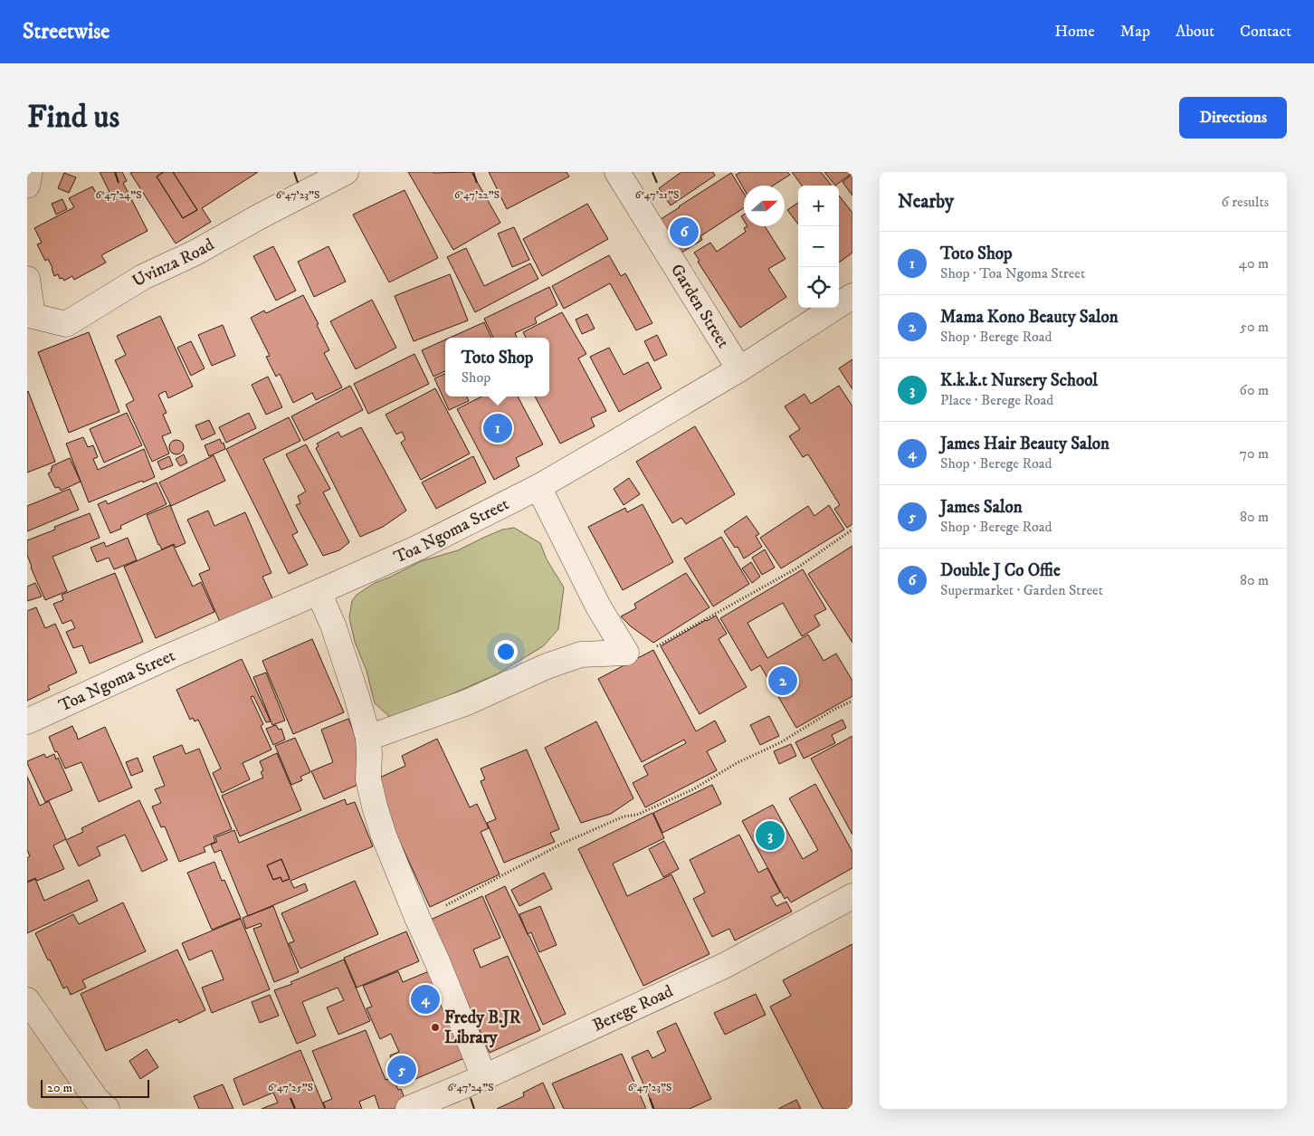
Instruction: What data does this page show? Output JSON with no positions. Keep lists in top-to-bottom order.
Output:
{
  "streets": {
    "street": [
      "Uvinza Road",
      "Garden Street",
      "Toa Ngoma Street",
      "Berege Road"
    ]
  },
  "crossings": [
    ["Garden Street", "Toa Ngoma Street"]
  ],
  "places": ["Fredy B.JR Library"],
  "scale_bar": "20 m",
  "north": "right",
  "page": {
    "header": "Streetwise",
    "nav": [
      "Home",
      "Map",
      "About",
      "Contact"
    ],
    "buttons": "Directions",
    "title": "Find us",
    "heading": ["Nearby", "6 results"],
    "map_buttons": ["+", "−"],
    "pins": [
      "6",
      "1",
      "2",
      "3",
      "4",
      "5"
    ],
    "list": [
      {
        "mark": "1",
        "name": "Toto Shop",
        "note": "Shop · Toa Ngoma Street",
        "value": "40 m"
      },
      {
        "mark": "2",
        "name": "Mama Kono Beauty Salon",
        "note": "Shop · Berege Road",
        "value": "50 m"
      },
      {
        "mark": "3",
        "name": "K.k.k.t Nursery School",
        "note": "Place · Berege Road",
        "value": "60 m"
      },
      {
        "mark": "4",
        "name": "James Hair Beauty Salon",
        "note": "Shop · Berege Road",
        "value": "70 m"
      },
      {
        "mark": "5",
        "name": "James Salon",
        "note": "Shop · Berege Road",
        "value": "80 m"
      },
      {
        "mark": "6",
        "name": "Double J Co Offie",
        "note": "Supermarket · Garden Street",
        "value": "80 m"
      }
    ],
    "popup": ["Toto Shop", "Shop"],
    "scale": "20 m"
  },
  "coordinates": [
    "6°47'24\"S",
    "6°47'22\"S",
    "6°47'23\"S",
    "6°47'21\"S",
    "6°47'25\"S"
  ]
}
